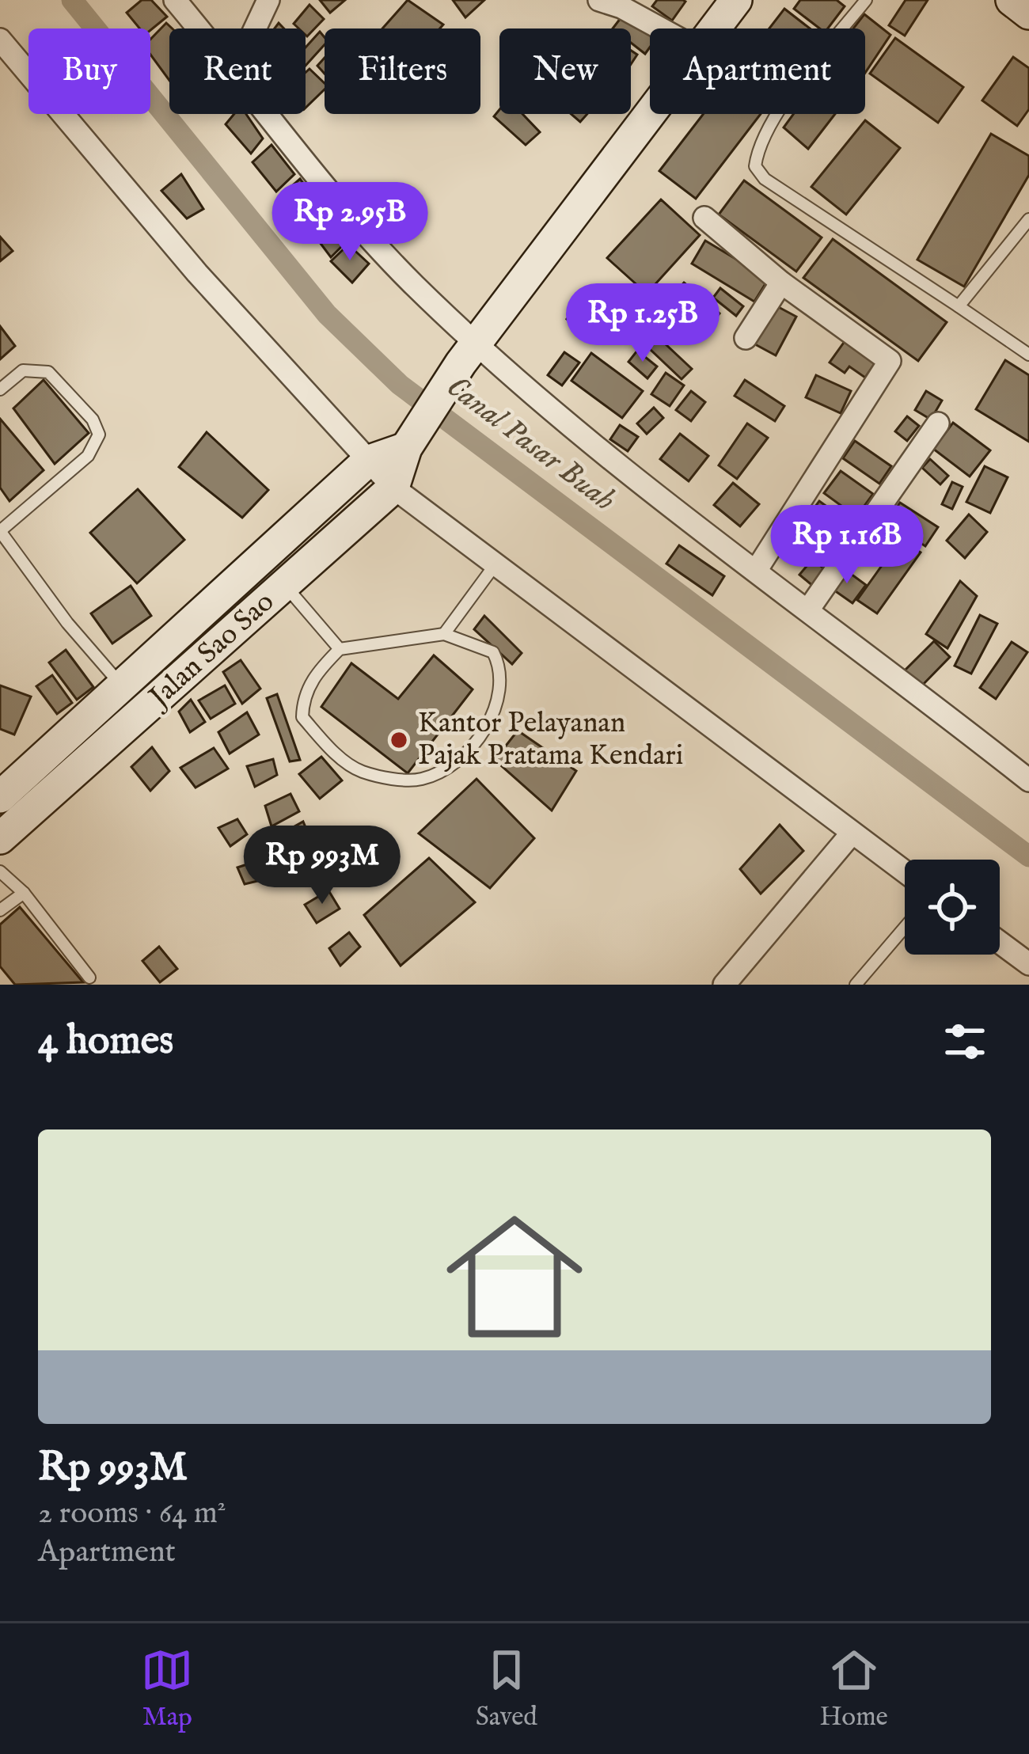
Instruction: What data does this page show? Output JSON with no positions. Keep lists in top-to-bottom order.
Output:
{
  "streets": {
    "street": ["Jalan Sao Sao"]
  },
  "water": ["Canal Pasar Buah"],
  "places": ["Kantor Pelayanan Pajak Pratama Kendari"],
  "page": {
    "chip": [
      "Buy",
      "Rent",
      "Filters",
      "New",
      "Apartment"
    ],
    "price": [
      "Rp 2.95B",
      "Rp 1.25B",
      "Rp 1.16B",
      "Rp 993M"
    ],
    "heading": "4 homes",
    "list": [
      {
        "name": "Rp 993M",
        "note": "2 rooms · 64 m² · Apartment"
      }
    ],
    "tabs": ["Map", "Saved", "Home"]
  }
}
